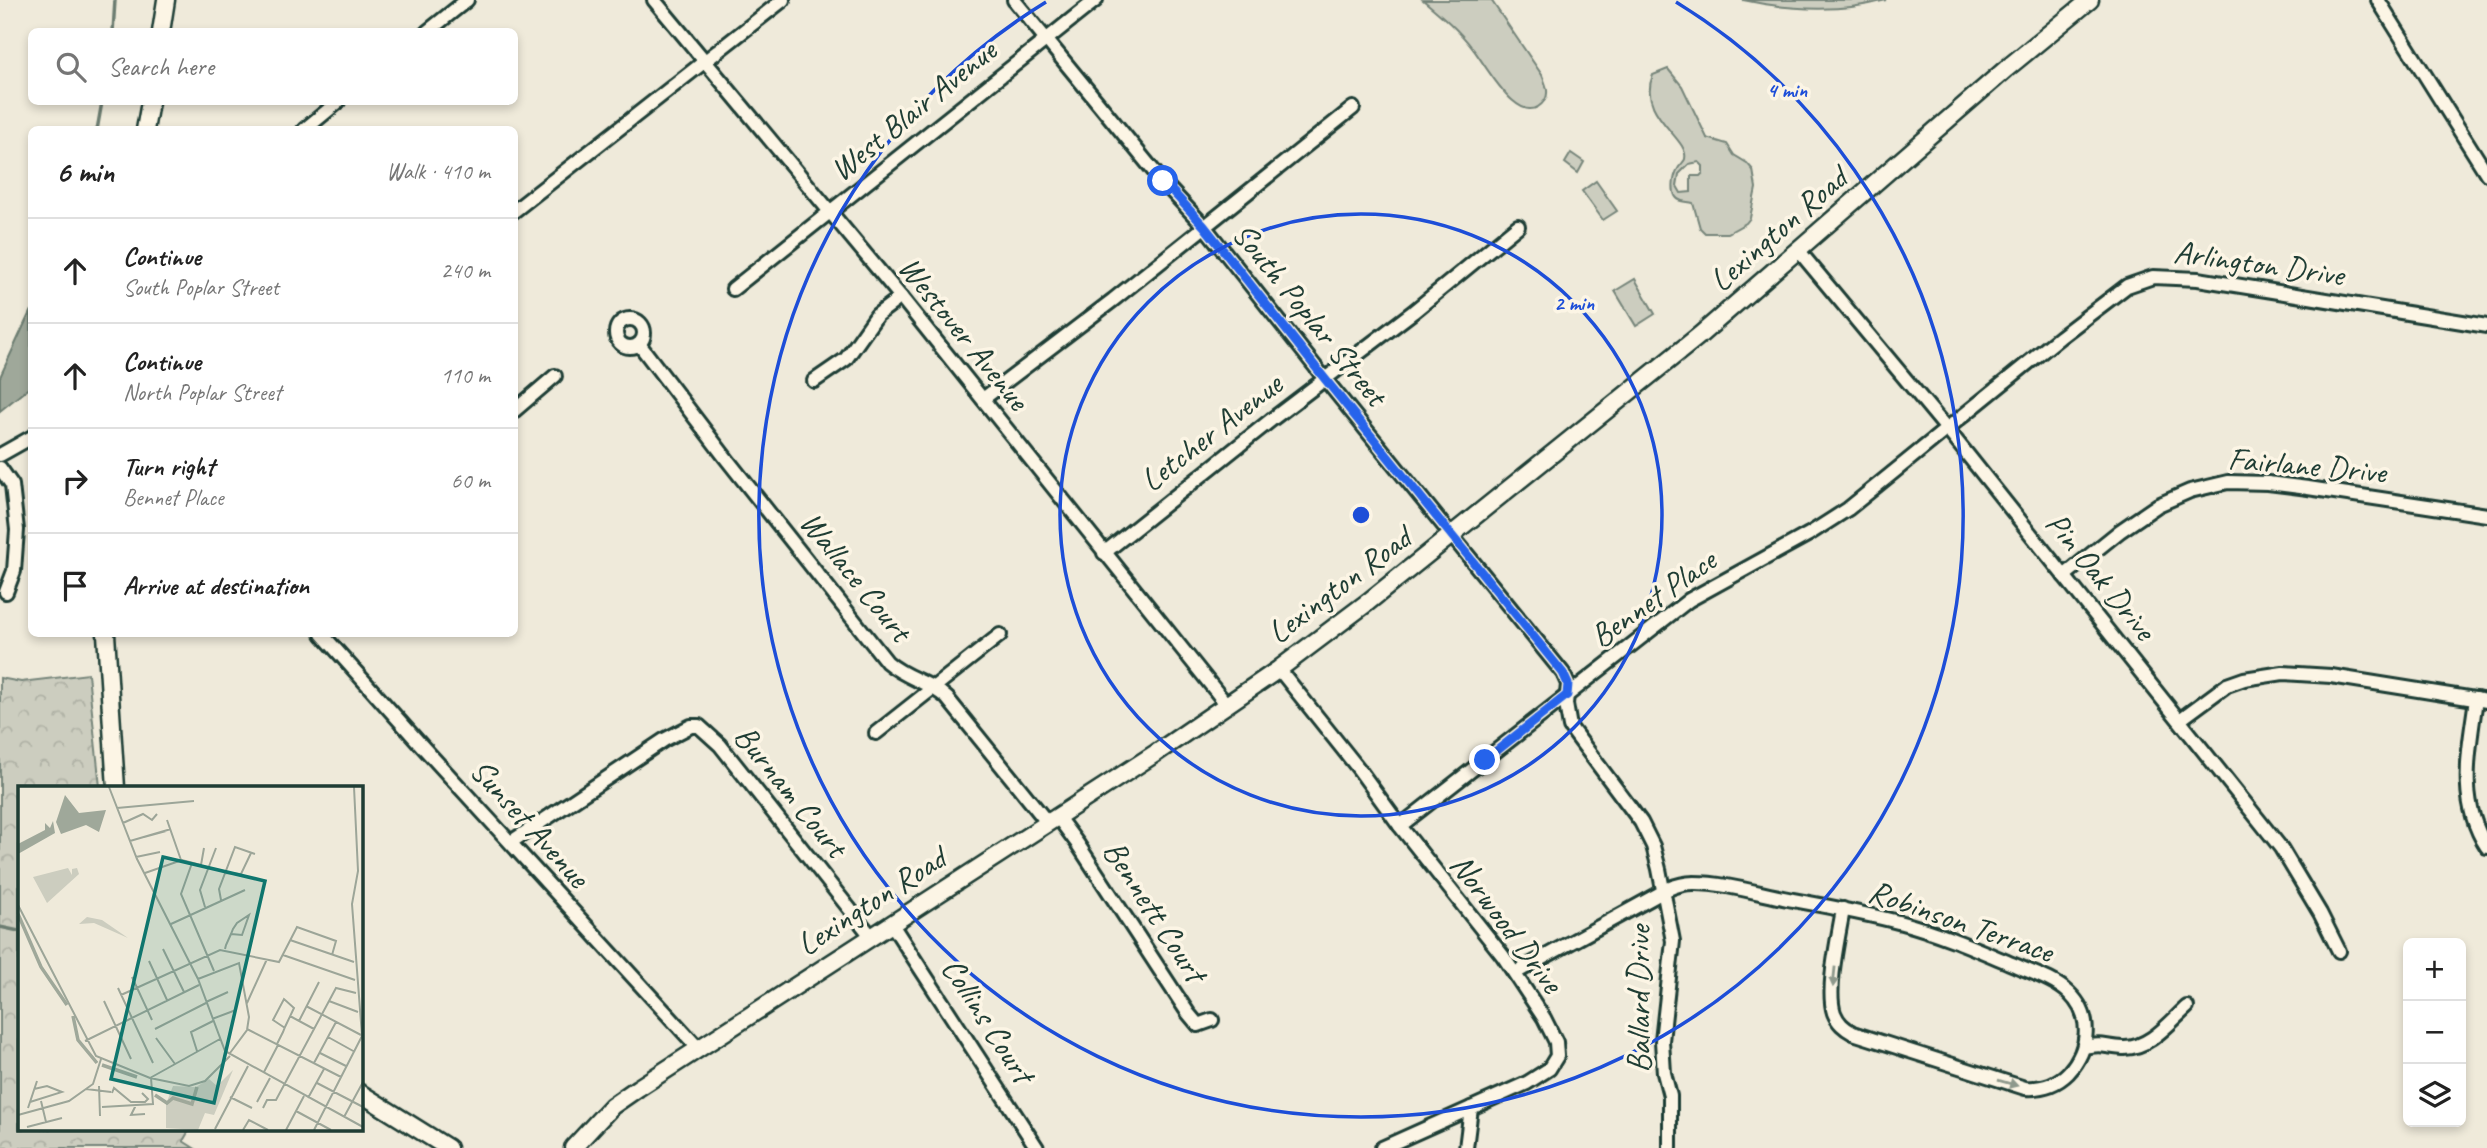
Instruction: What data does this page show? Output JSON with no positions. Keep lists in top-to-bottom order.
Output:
{
  "streets": {
    "main road": ["Lexington Road"],
    "street": [
      "West Blair Avenue",
      "Arlington Drive",
      "South Poplar Street",
      "Westover Avenue",
      "Letcher Avenue",
      "Fairlane Drive",
      "Wallace Court",
      "Pin Oak Drive",
      "Bennet Place",
      "Burnam Court",
      "Sunset Avenue",
      "Bennett Court",
      "Robinson Terrace",
      "Norwood Drive",
      "Ballard Drive",
      "Collins Court"
    ]
  },
  "crossings": [
    ["West Blair Avenue", "South Poplar Street"],
    ["West Blair Avenue", "Westover Avenue"],
    ["Lexington Road", "South Poplar Street"],
    ["Lexington Road", "Westover Avenue"],
    ["Lexington Road", "Wallace Court"],
    ["Lexington Road", "Pin Oak Drive"],
    ["Lexington Road", "Burnam Court"],
    ["Lexington Road", "Sunset Avenue"],
    ["Lexington Road", "Bennett Court"],
    ["Lexington Road", "Norwood Drive"],
    ["Lexington Road", "Collins Court"],
    ["Arlington Drive", "Pin Oak Drive"],
    ["Arlington Drive", "Bennet Place"],
    ["South Poplar Street", "Letcher Avenue"],
    ["South Poplar Street", "Bennet Place"],
    ["South Poplar Street", "Ballard Drive"],
    ["Westover Avenue", "Letcher Avenue"],
    ["Fairlane Drive", "Pin Oak Drive"],
    ["Wallace Court", "Bennett Court"],
    ["Pin Oak Drive", "Bennet Place"],
    ["Bennet Place", "Norwood Drive"],
    ["Bennet Place", "Ballard Drive"],
    ["Burnam Court", "Sunset Avenue"]
  ],
  "page": {
    "search": "Search here",
    "heading": ["6 min", "Walk · 410 m"],
    "list": [
      ["Continue", "South Poplar Street", "240 m"],
      ["Continue", "North Poplar Street", "110 m"],
      ["Turn right", "Bennet Place", "60 m"],
      "Arrive at destination"
    ],
    "map_buttons": ["+", "−"]
  },
  "rings": ["4 min", "2 min"]
}
